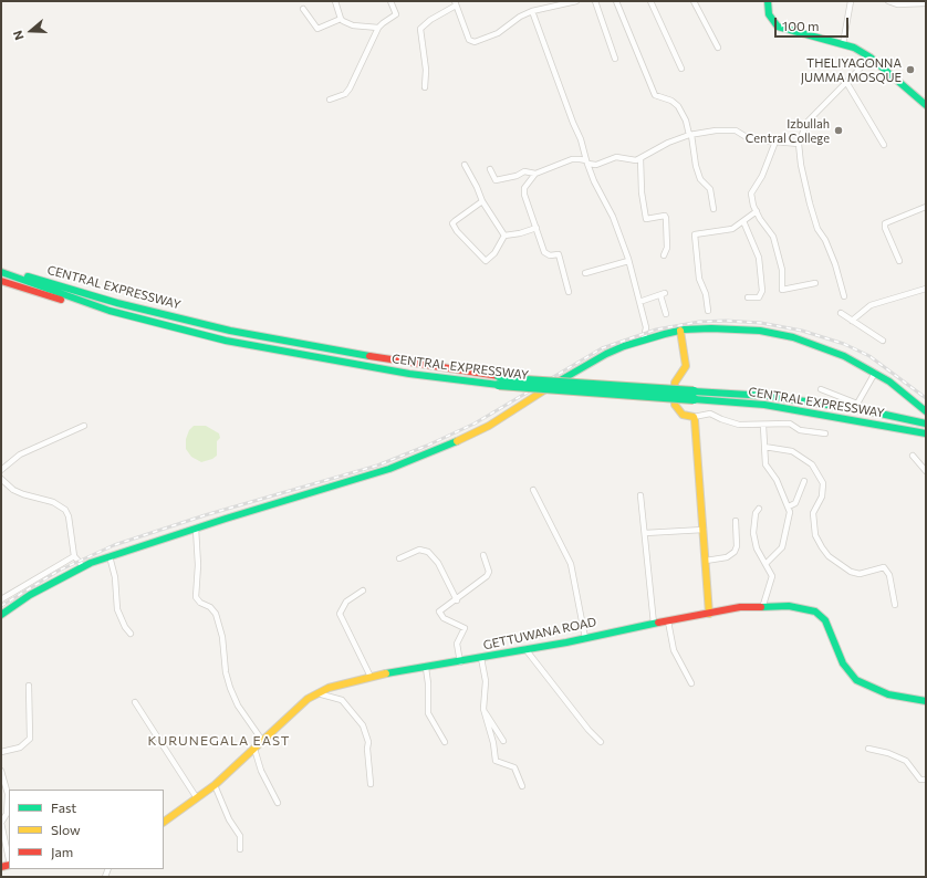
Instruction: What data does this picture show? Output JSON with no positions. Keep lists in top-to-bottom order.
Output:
{
  "streets": {
    "main road": ["CENTRAL EXPRESSWAY", "GETTUWANA ROAD"]
  },
  "districts": ["KURUNEGALA EAST"],
  "places": ["THELIYAGONNA JUMMA MOSQUE", "Izbullah Central College"],
  "legend": ["Fast", "Slow", "Jam"],
  "scale_bar": "100 m",
  "north": "left"
}
